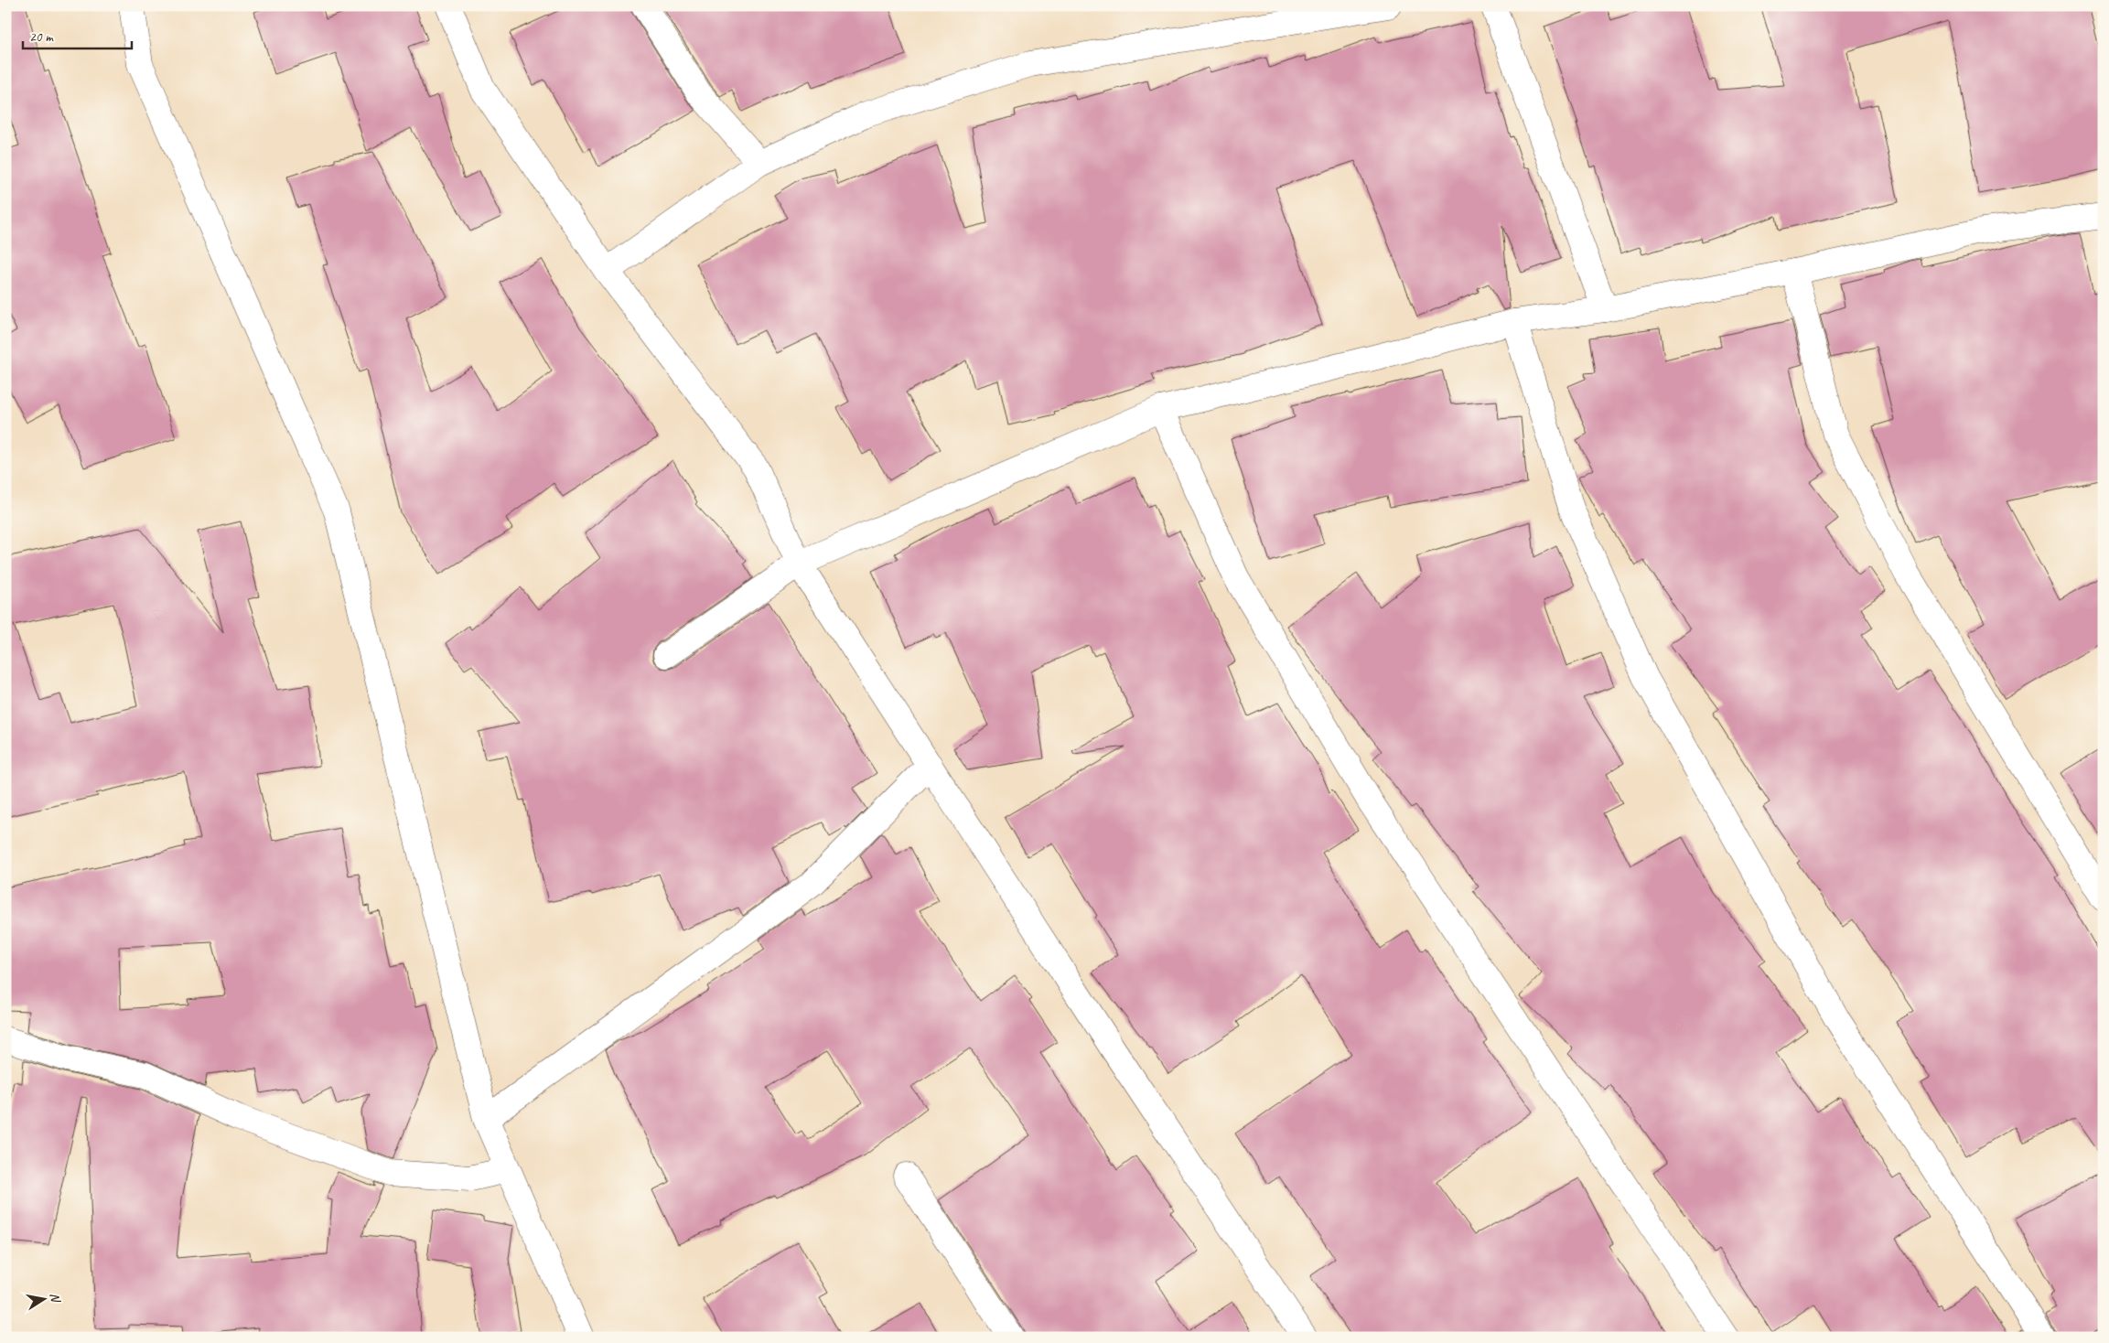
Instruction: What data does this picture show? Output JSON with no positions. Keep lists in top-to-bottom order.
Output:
{
  "scale_bar": "20 m",
  "north": "right"
}
